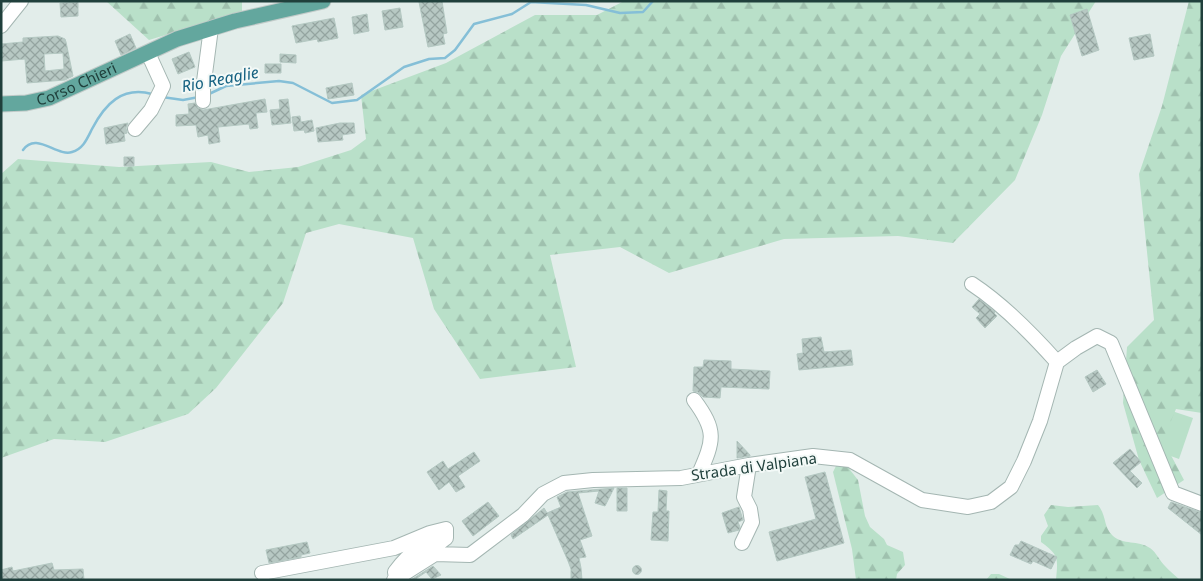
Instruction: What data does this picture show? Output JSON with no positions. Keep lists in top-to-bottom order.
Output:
{
  "streets": {
    "main road": ["Corso Chieri"],
    "street": ["Strada di Valpiana"]
  },
  "water": ["Rio Reaglie"]
}
